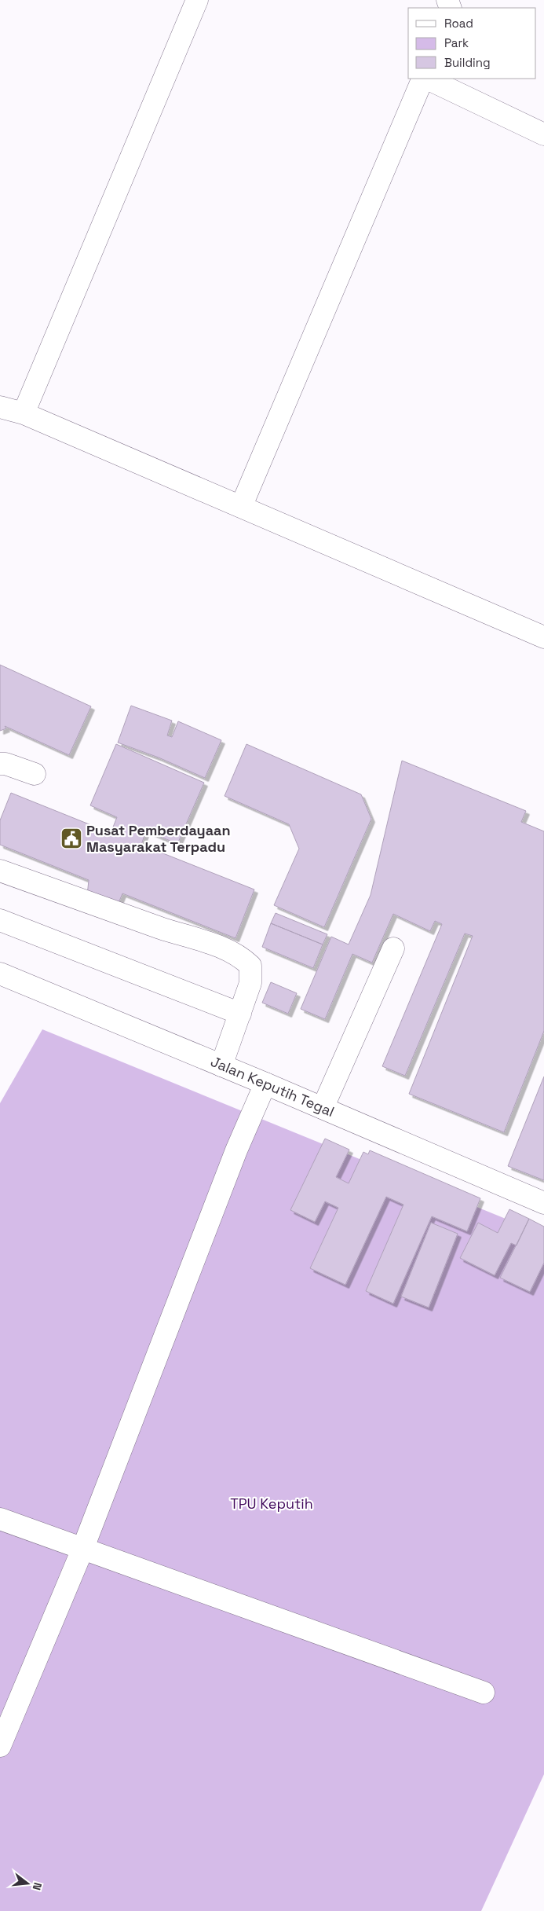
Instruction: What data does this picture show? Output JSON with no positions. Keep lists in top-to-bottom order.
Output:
{
  "streets": {
    "street": ["Jalan Keputih Tegal"]
  },
  "parks": ["TPU Keputih"],
  "places": {
    "public building": ["Pusat Pemberdayaan Masyarakat Terpadu"]
  },
  "legend": ["Road", "Park", "Building"],
  "north": "right"
}
